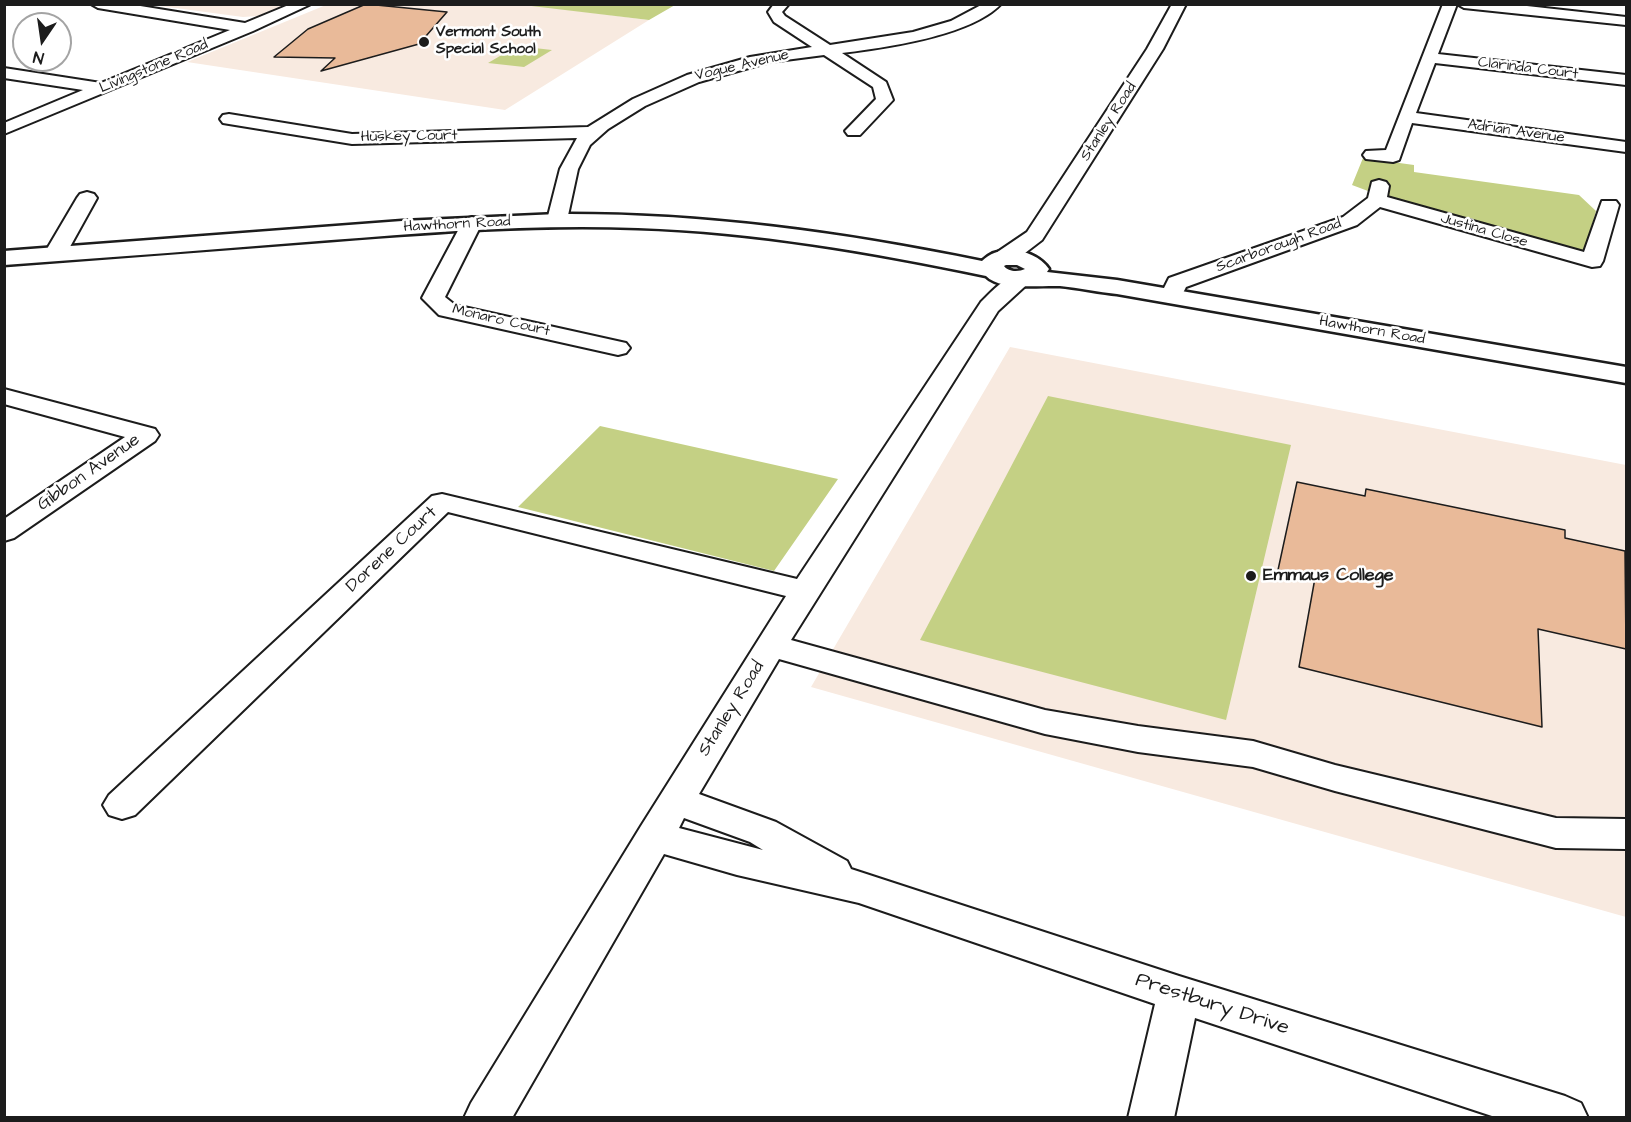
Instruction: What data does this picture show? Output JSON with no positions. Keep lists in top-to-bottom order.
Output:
{
  "streets": {
    "main road": ["Hawthorn Road"],
    "street": [
      "Vogue Avenue",
      "Livingstone Road",
      "Clarinda Court",
      "Stanley Road",
      "Adrian Avenue",
      "Huskey Court",
      "Justina Close",
      "Scarborough Road",
      "Monaro Court",
      "Gibbon Avenue",
      "Dorene Court",
      "Prestbury Drive"
    ]
  },
  "crossings": [
    ["Vogue Avenue", "Huskey Court"],
    ["Vogue Avenue", "Hawthorn Road"],
    ["Stanley Road", "Hawthorn Road"],
    ["Stanley Road", "Dorene Court"],
    ["Stanley Road", "Prestbury Drive"],
    ["Hawthorn Road", "Scarborough Road"],
    ["Hawthorn Road", "Monaro Court"],
    ["Justina Close", "Scarborough Road"]
  ],
  "places": ["Vermont South Special School", "Emmaus College"],
  "north": "bottom"
}
